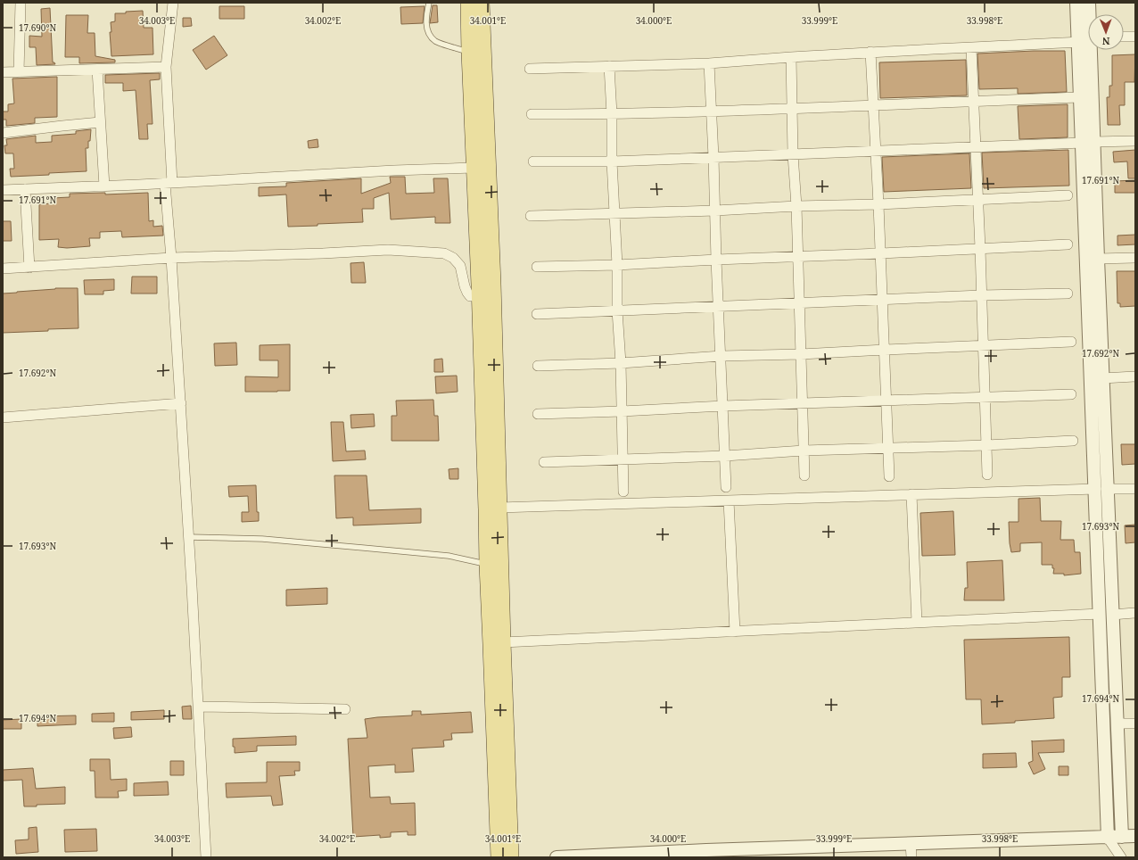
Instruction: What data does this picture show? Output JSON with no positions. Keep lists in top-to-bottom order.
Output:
{
  "north": "bottom",
  "coordinates": [
    "34.003°E",
    "34.002°E",
    "34.001°E",
    "34.000°E",
    "33.999°E",
    "33.998°E",
    "17.690°N",
    "17.691°N",
    "17.692°N",
    "17.693°N",
    "17.694°N"
  ]
}
